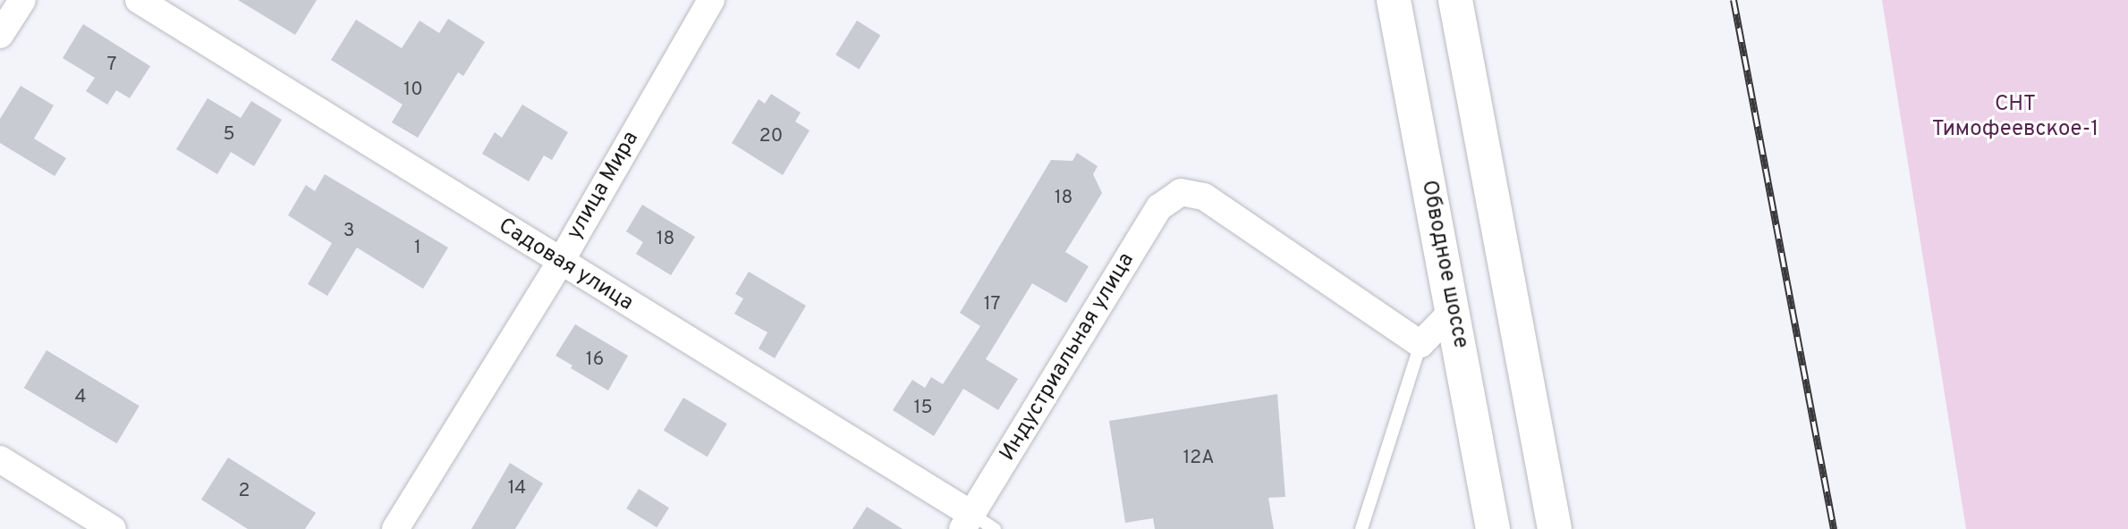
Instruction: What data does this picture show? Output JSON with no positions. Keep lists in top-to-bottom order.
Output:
{
  "streets": {
    "main road": ["Обводное шоссе"],
    "street": ["улица Мира", "Садовая улица", "Индустриальная улица"]
  },
  "crossings": [
    ["улица Мира", "Садовая улица"],
    ["Садовая улица", "Индустриальная улица"]
  ],
  "parks": ["СНТ Тимофеевское-1"],
  "house_numbers": [
    "7",
    "10",
    "5",
    "20",
    "18",
    "3",
    "18",
    "1",
    "17",
    "16",
    "4",
    "15",
    "12А",
    "14",
    "2"
  ]
}
